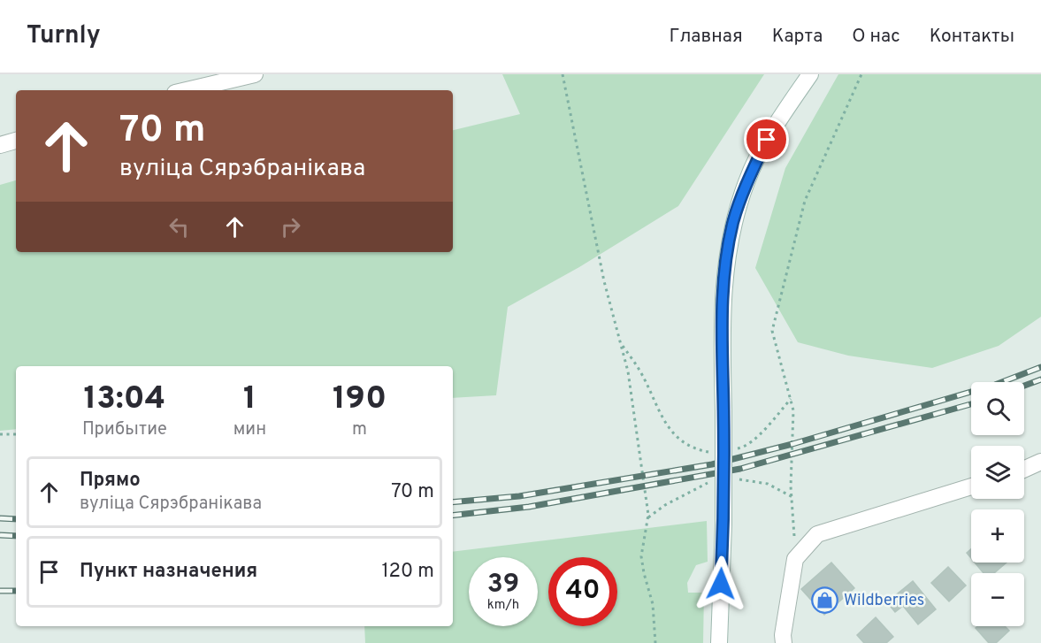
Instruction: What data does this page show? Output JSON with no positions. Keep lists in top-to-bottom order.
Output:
{
  "places": {
    "shop": ["Wildberries"]
  },
  "page": {
    "header": "Turnly",
    "nav": [
      "Главная",
      "Карта",
      "О нас",
      "Контакты"
    ],
    "turn": ["70 m", "вуліца Сярэбранікава"],
    "eta": [
      "13:04",
      "Прибытие",
      "1",
      "мин",
      "190",
      "m"
    ],
    "map_buttons": ["+", "−"],
    "list": [
      {
        "name": "Прямо",
        "note": "вуліца Сярэбранікава",
        "value": "70 m"
      },
      {
        "name": "Пункт назначения",
        "value": "120 m"
      }
    ],
    "speed": "39 km/h",
    "limit": "40"
  }
}
